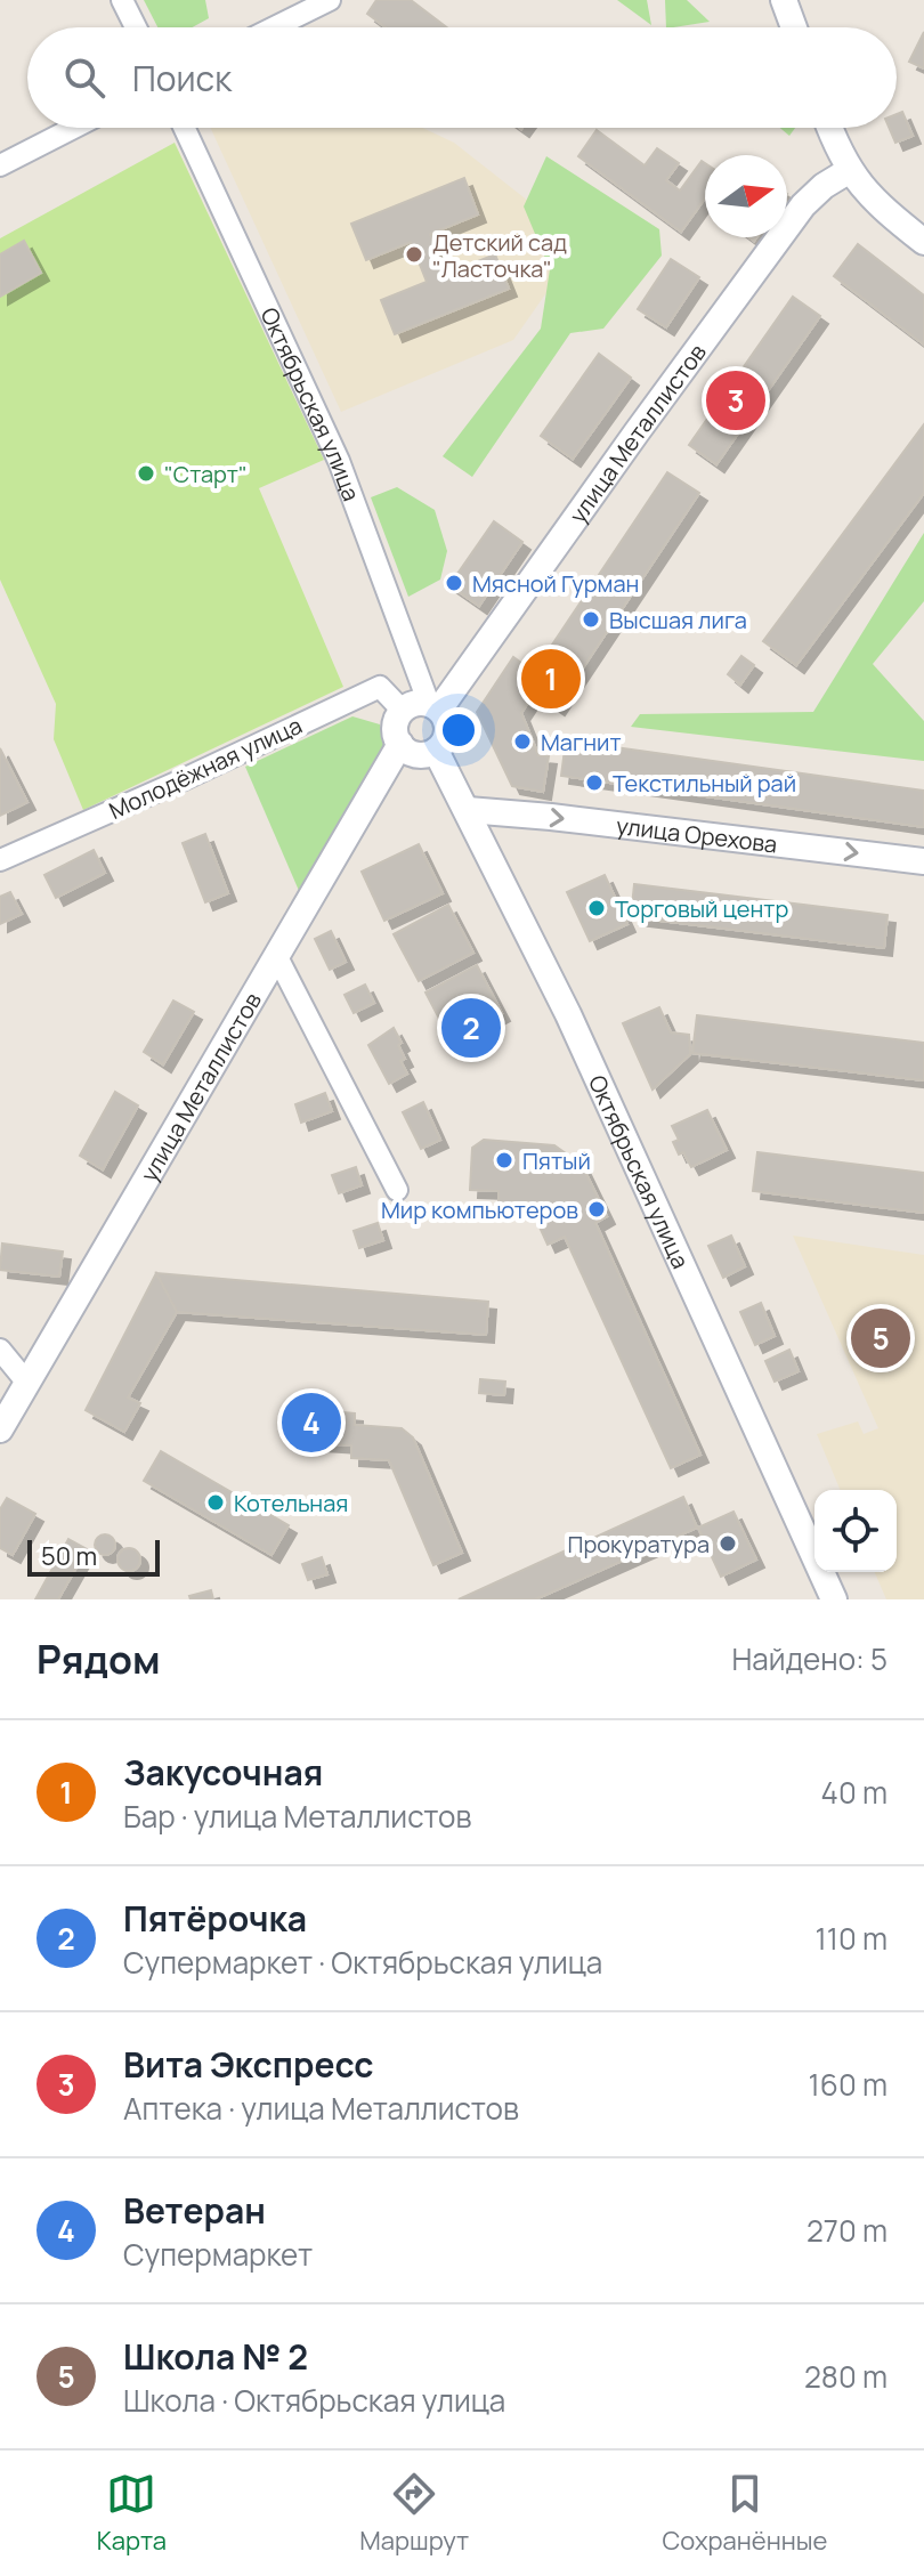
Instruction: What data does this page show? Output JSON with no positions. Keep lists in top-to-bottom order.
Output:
{
  "streets": {
    "street": [
      "Октябрьская улица",
      "улица Металлистов",
      "Молодёжная улица",
      "улица Орехова"
    ]
  },
  "crossings": [
    ["Октябрьская улица", "улица Металлистов"],
    ["Октябрьская улица", "Молодёжная улица"],
    ["Октябрьская улица", "улица Орехова"],
    ["улица Металлистов", "Молодёжная улица"]
  ],
  "one_way": ["улица Орехова"],
  "places": [
    "Детский сад \"Ласточка\"",
    "\"Старт\"",
    "Мясной Гурман",
    "Высшая лига",
    "Магнит",
    "Текстильный рай",
    "Торговый центр",
    "Пятый",
    "Мир компьютеров",
    "Котельная",
    "Прокуратура"
  ],
  "scale_bar": "50 m",
  "north": "right",
  "page": {
    "search": "Поиск",
    "pins": [
      "3",
      "1",
      "2",
      "5",
      "4"
    ],
    "scale": "50 m",
    "heading": ["Рядом", "Найдено: 5"],
    "list": [
      {
        "mark": "1",
        "name": "Закусочная",
        "note": "Бар · улица Металлистов",
        "value": "40 m"
      },
      {
        "mark": "2",
        "name": "Пятёрочка",
        "note": "Супермаркет · Октябрьская улица",
        "value": "110 m"
      },
      {
        "mark": "3",
        "name": "Вита Экспресс",
        "note": "Аптека · улица Металлистов",
        "value": "160 m"
      },
      {
        "mark": "4",
        "name": "Ветеран",
        "note": "Супермаркет",
        "value": "270 m"
      },
      {
        "mark": "5",
        "name": "Школа № 2",
        "note": "Школа · Октябрьская улица",
        "value": "280 m"
      }
    ],
    "nav": ["Карта", "Маршрут", "Сохранённые"]
  }
}
